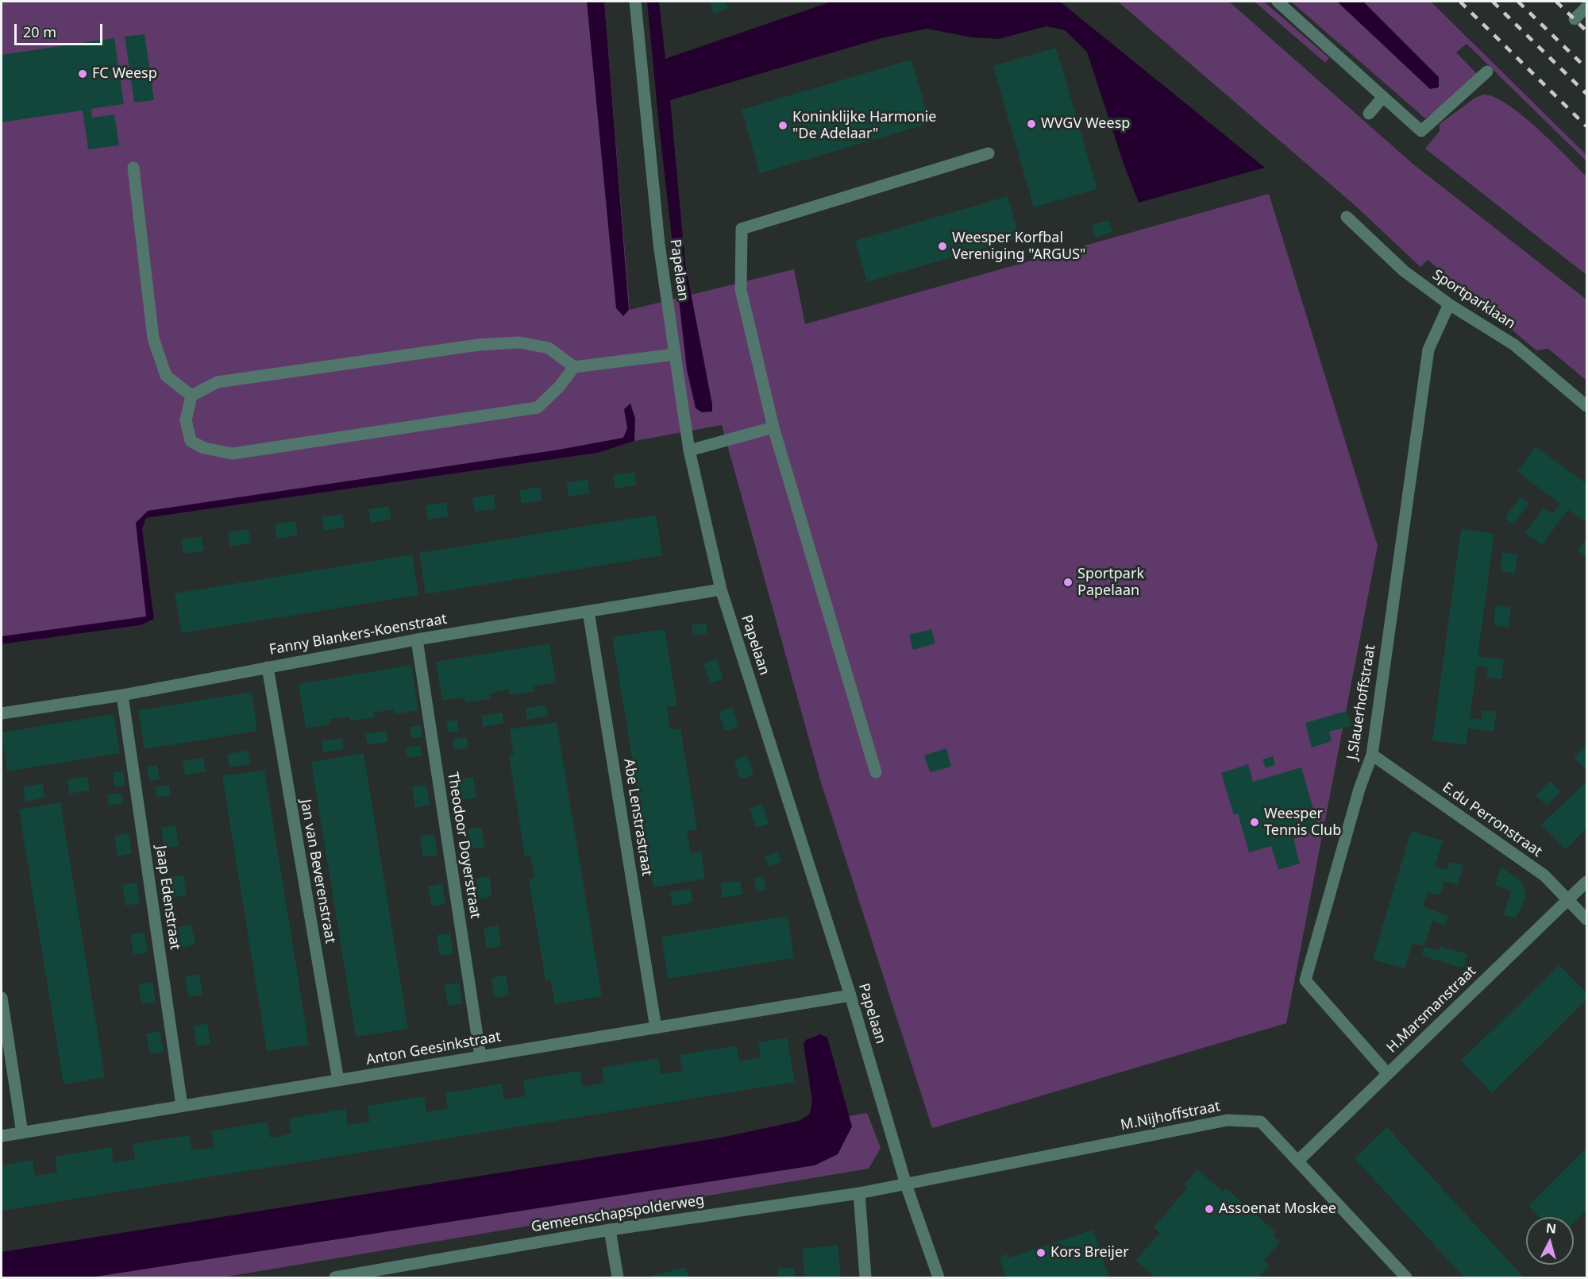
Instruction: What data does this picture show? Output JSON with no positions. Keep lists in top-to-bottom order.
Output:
{
  "streets": {
    "street": [
      "Papelaan",
      "Sportparklaan",
      "Fanny Blankers-Koenstraat",
      "J.Slauerhoffstraat",
      "Abe Lenstrastraat",
      "E.du Perronstraat",
      "Theodoor Doyerstraat",
      "Jan van Beverenstraat",
      "Jaap Edenstraat",
      "H.Marsmanstraat",
      "Anton Geesinkstraat",
      "M.Nijhoffstraat",
      "Gemeenschapspolderweg"
    ]
  },
  "crossings": [
    ["Papelaan", "Fanny Blankers-Koenstraat"],
    ["Papelaan", "Anton Geesinkstraat"],
    ["Papelaan", "M.Nijhoffstraat"],
    ["Papelaan", "Gemeenschapspolderweg"],
    ["Sportparklaan", "J.Slauerhoffstraat"],
    ["Fanny Blankers-Koenstraat", "Abe Lenstrastraat"],
    ["Fanny Blankers-Koenstraat", "Theodoor Doyerstraat"],
    ["Fanny Blankers-Koenstraat", "Jan van Beverenstraat"],
    ["Fanny Blankers-Koenstraat", "Jaap Edenstraat"],
    ["J.Slauerhoffstraat", "E.du Perronstraat"],
    ["J.Slauerhoffstraat", "H.Marsmanstraat"],
    ["Abe Lenstrastraat", "Anton Geesinkstraat"],
    ["E.du Perronstraat", "H.Marsmanstraat"],
    ["Theodoor Doyerstraat", "Anton Geesinkstraat"],
    ["Jan van Beverenstraat", "Anton Geesinkstraat"],
    ["Jaap Edenstraat", "Anton Geesinkstraat"],
    ["H.Marsmanstraat", "M.Nijhoffstraat"],
    ["M.Nijhoffstraat", "Gemeenschapspolderweg"]
  ],
  "places": [
    "FC Weesp",
    "WVGV Weesp",
    "Koninklijke Harmonie \"De Adelaar\"",
    "Weesper Korfbal Vereniging \"ARGUS\"",
    "Sportpark Papelaan",
    "Weesper Tennis Club",
    "Assoenat Moskee",
    "Kors Breijer"
  ],
  "scale_bar": "20 m",
  "north": "top"
}
